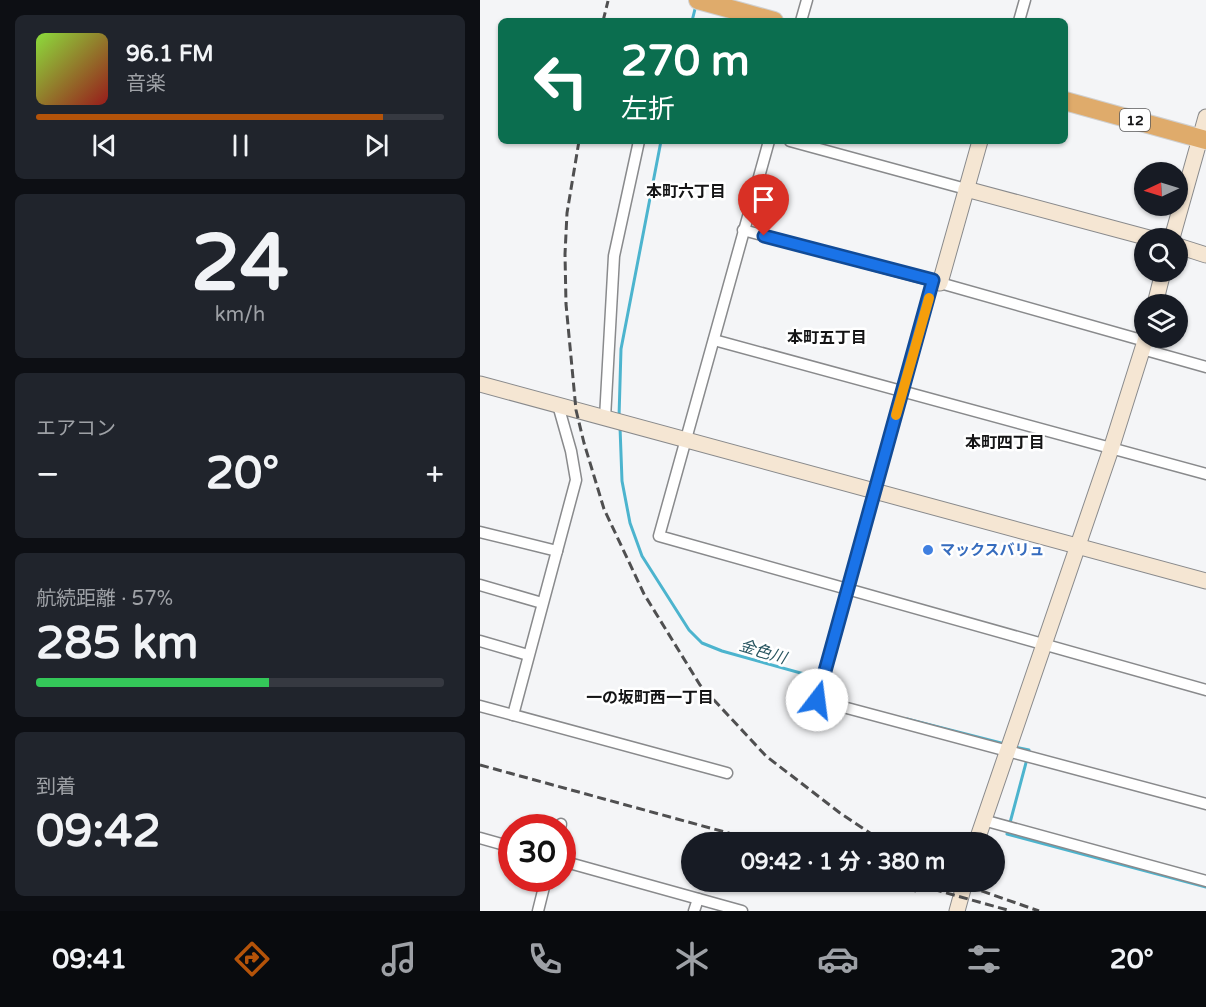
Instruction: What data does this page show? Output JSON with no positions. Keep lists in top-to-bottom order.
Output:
{
  "streets": {
    "highway": ["12"]
  },
  "districts": [
    "本町六丁目",
    "本町五丁目",
    "本町四丁目",
    "一の坂町西一丁目"
  ],
  "water": ["金色川"],
  "places": ["マックスバリュ"],
  "north": "left",
  "page": {
    "turn": ["270 m", "左折"],
    "song": ["96.1 FM", "音楽"],
    "tile": [
      ["24", "km/h"],
      "エアコン",
      ["航続距離 · 57%", "285 km"],
      ["到着", "09:42"]
    ],
    "heat": ["−", "20°", "+"],
    "limit": "30",
    "trip": "09:42 · 1 分 · 380 m",
    "tabs": ["09:41", "20°"]
  }
}
